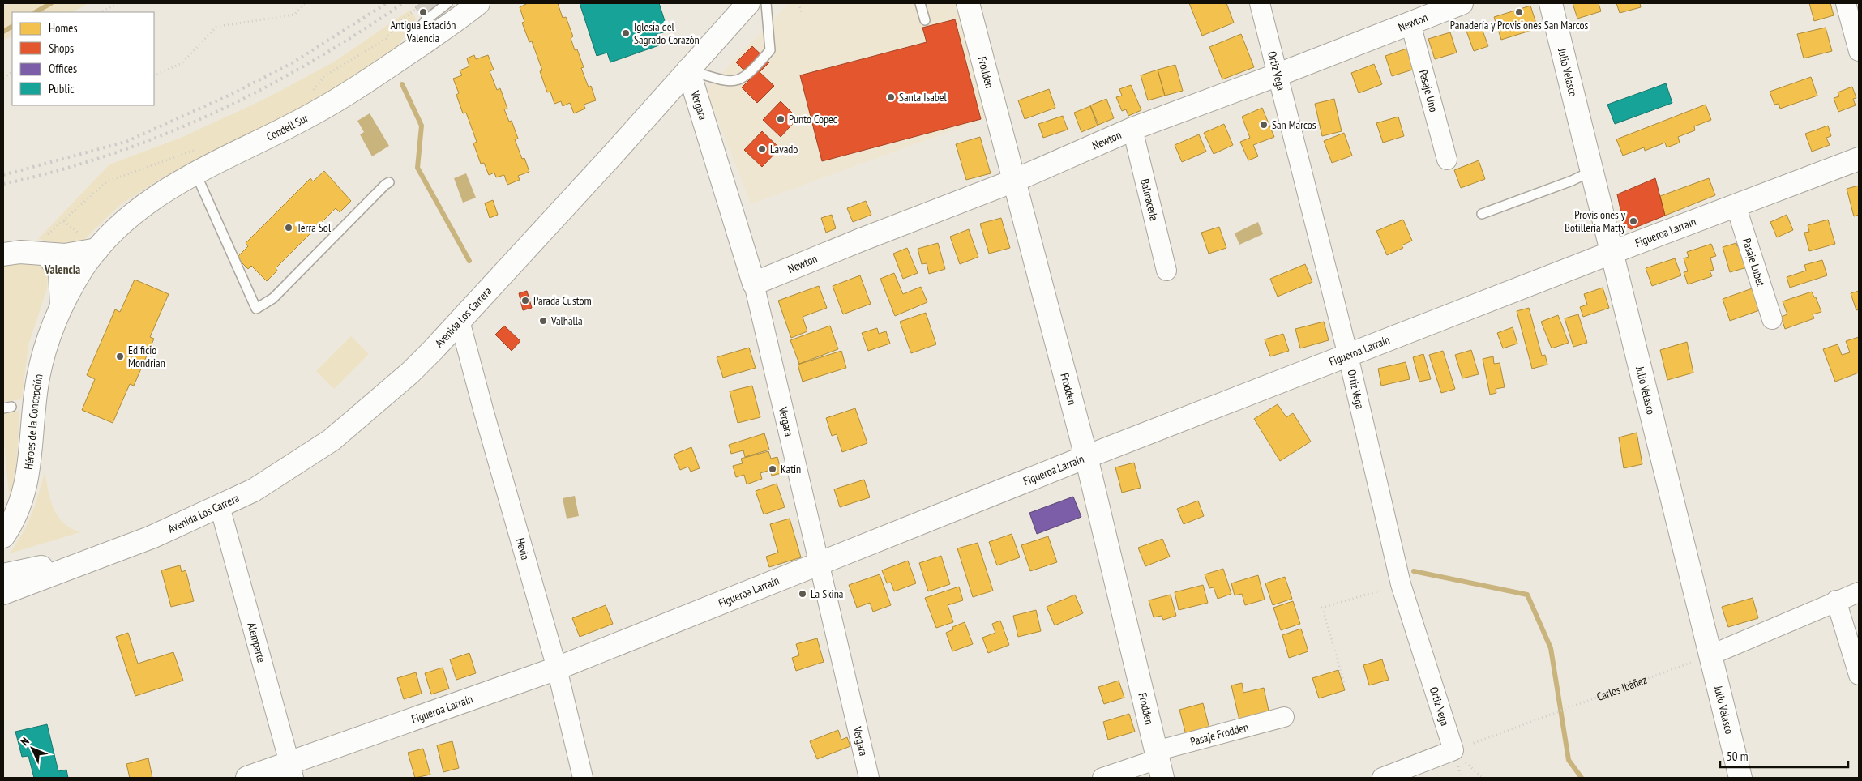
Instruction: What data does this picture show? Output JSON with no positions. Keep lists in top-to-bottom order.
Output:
{
  "streets": {
    "street": [
      "Newton",
      "Ortiz Vega",
      "Julio Velasco",
      "Frodden",
      "Pasaje Uno",
      "Vergara",
      "Condell Sur",
      "Balmaceda",
      "Figueroa Larraín",
      "Pasaje Lubet",
      "Avenida Los Carrera",
      "Héroes de la Concepción",
      "Hevia",
      "Alemparte",
      "Pasaje Frodden"
    ],
    "path": ["Carlos Ibáñez"]
  },
  "crossings": [
    ["Newton", "Ortiz Vega"],
    ["Newton", "Frodden"],
    ["Newton", "Pasaje Uno"],
    ["Newton", "Vergara"],
    ["Newton", "Balmaceda"],
    ["Ortiz Vega", "Figueroa Larraín"],
    ["Ortiz Vega", "Carlos Ibáñez"],
    ["Julio Velasco", "Figueroa Larraín"],
    ["Julio Velasco", "Carlos Ibáñez"],
    ["Frodden", "Figueroa Larraín"],
    ["Frodden", "Pasaje Frodden"],
    ["Vergara", "Figueroa Larraín"],
    ["Vergara", "Avenida Los Carrera"],
    ["Condell Sur", "Héroes de la Concepción"],
    ["Figueroa Larraín", "Pasaje Lubet"],
    ["Figueroa Larraín", "Hevia"],
    ["Figueroa Larraín", "Alemparte"],
    ["Avenida Los Carrera", "Hevia"],
    ["Avenida Los Carrera", "Alemparte"]
  ],
  "districts": ["Valencia"],
  "places": [
    "Antigua Estación Valencia",
    "Panadería y Provisiones San Marcos",
    "Iglesia del Sagrado Corazón",
    "Santa Isabel",
    "Punto Copec",
    "San Marcos",
    "Lavado",
    "Provisiones y Botillería Matty",
    "Terra Sol",
    "Parada Custom",
    "Valhalla",
    "Edificio Mondrian",
    "Katin",
    "La Skina"
  ],
  "legend": [
    "Homes",
    "Shops",
    "Offices",
    "Public"
  ],
  "scale_bar": "50 m",
  "north": "top left"
}
